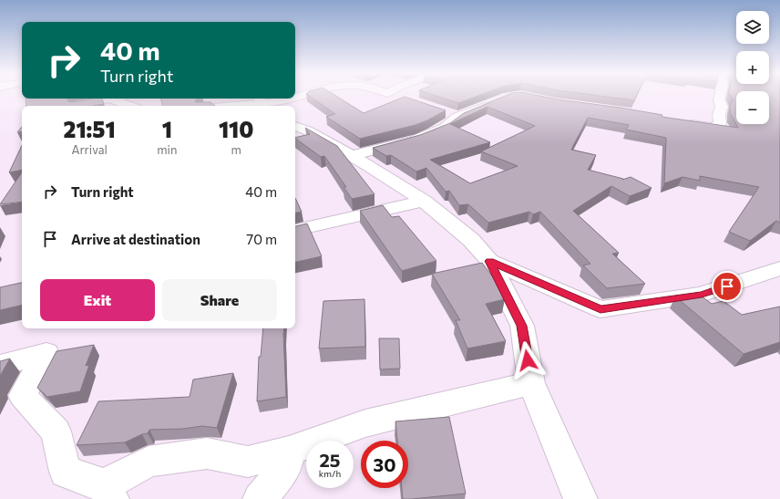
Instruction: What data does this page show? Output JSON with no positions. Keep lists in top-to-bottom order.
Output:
{
  "page": {
    "map_buttons": ["+", "−"],
    "turn": ["40 m", "Turn right"],
    "eta": [
      "21:51",
      "Arrival",
      "1",
      "min",
      "110",
      "m"
    ],
    "list": [
      {
        "name": "Turn right",
        "value": "40 m"
      },
      {
        "name": "Arrive at destination",
        "value": "70 m"
      }
    ],
    "buttons": ["Exit", "Share"],
    "speed": "25 km/h",
    "limit": "30"
  }
}
